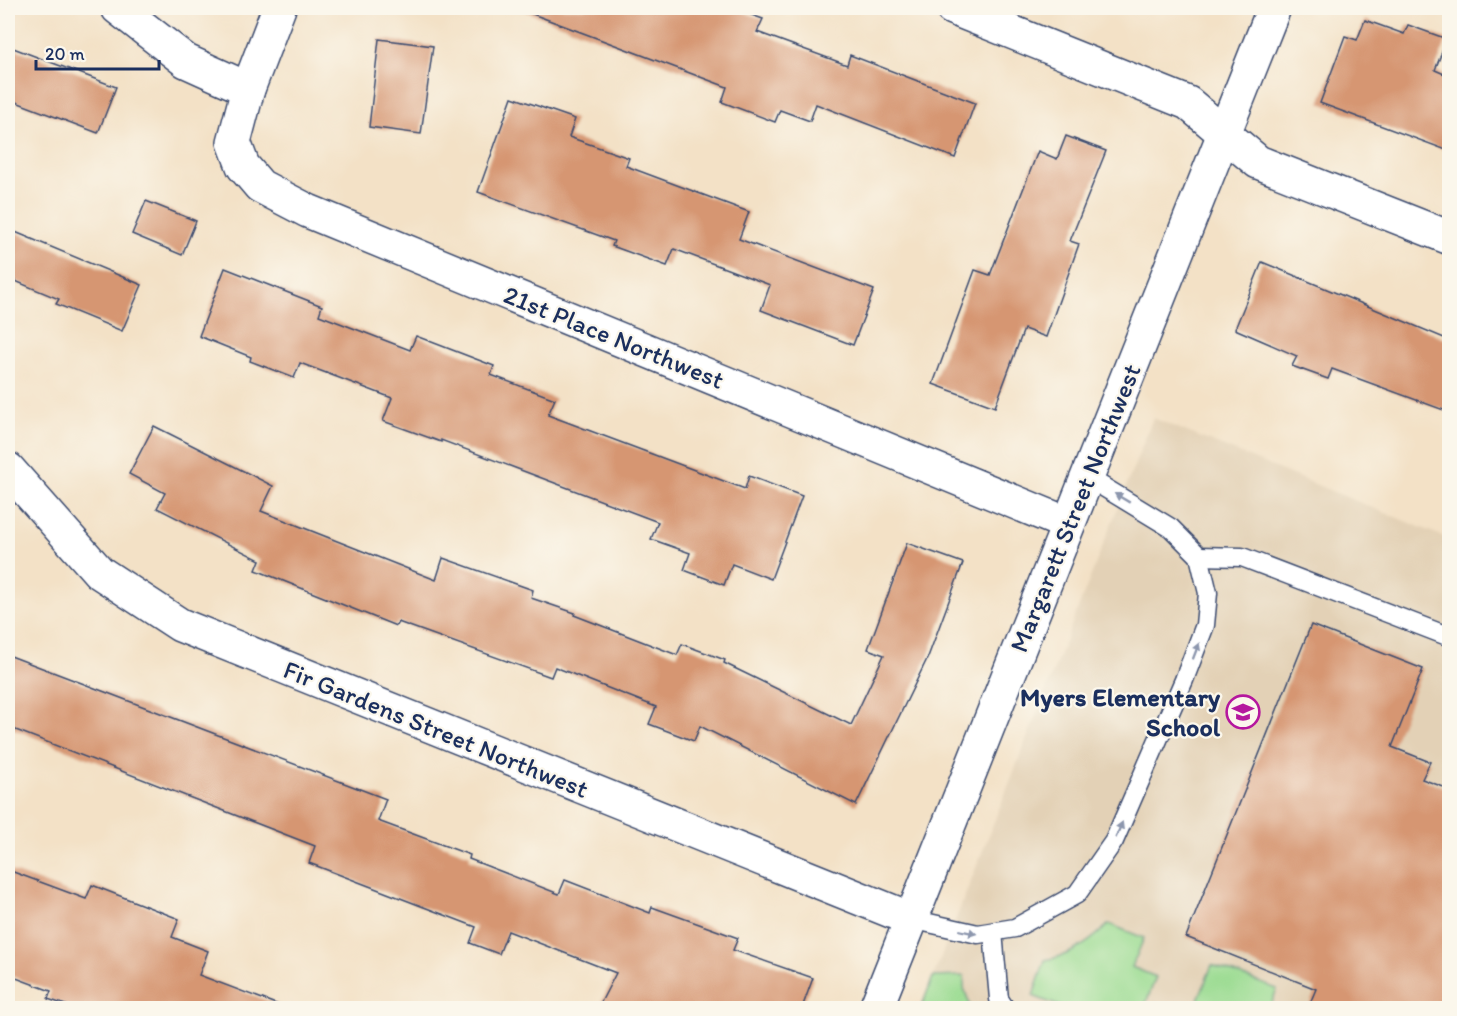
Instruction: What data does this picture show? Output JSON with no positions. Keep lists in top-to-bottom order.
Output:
{
  "streets": {
    "street": ["21st Place Northwest", "Margarett Street Northwest", "Fir Gardens Street Northwest"]
  },
  "crossings": [
    ["21st Place Northwest", "Margarett Street Northwest"],
    ["Margarett Street Northwest", "Fir Gardens Street Northwest"]
  ],
  "places": {
    "school or university": ["Myers Elementary School"]
  },
  "scale_bar": "20 m"
}
